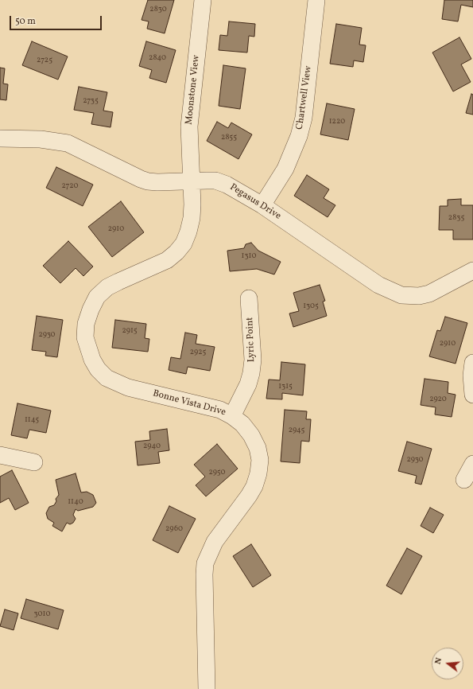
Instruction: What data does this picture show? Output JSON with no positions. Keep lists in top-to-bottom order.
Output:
{
  "streets": {
    "street": [
      "Moonstone View",
      "Chartwell View",
      "Pegasus Drive",
      "Lyric Point",
      "Bonne Vista Drive"
    ]
  },
  "crossings": [
    ["Moonstone View", "Pegasus Drive"],
    ["Moonstone View", "Bonne Vista Drive"],
    ["Chartwell View", "Pegasus Drive"],
    ["Pegasus Drive", "Bonne Vista Drive"],
    ["Lyric Point", "Bonne Vista Drive"]
  ],
  "house_numbers": [
    "2830",
    "2840",
    "2725",
    "2735",
    "1220",
    "2855",
    "2720",
    "2835",
    "2910",
    "1310",
    "1305",
    "2915",
    "2930",
    "2910",
    "2925",
    "1315",
    "2920",
    "1145",
    "2945",
    "2940",
    "2930",
    "2950",
    "1140",
    "2960",
    "3010"
  ],
  "scale_bar": "50 m",
  "north": "left"
}
